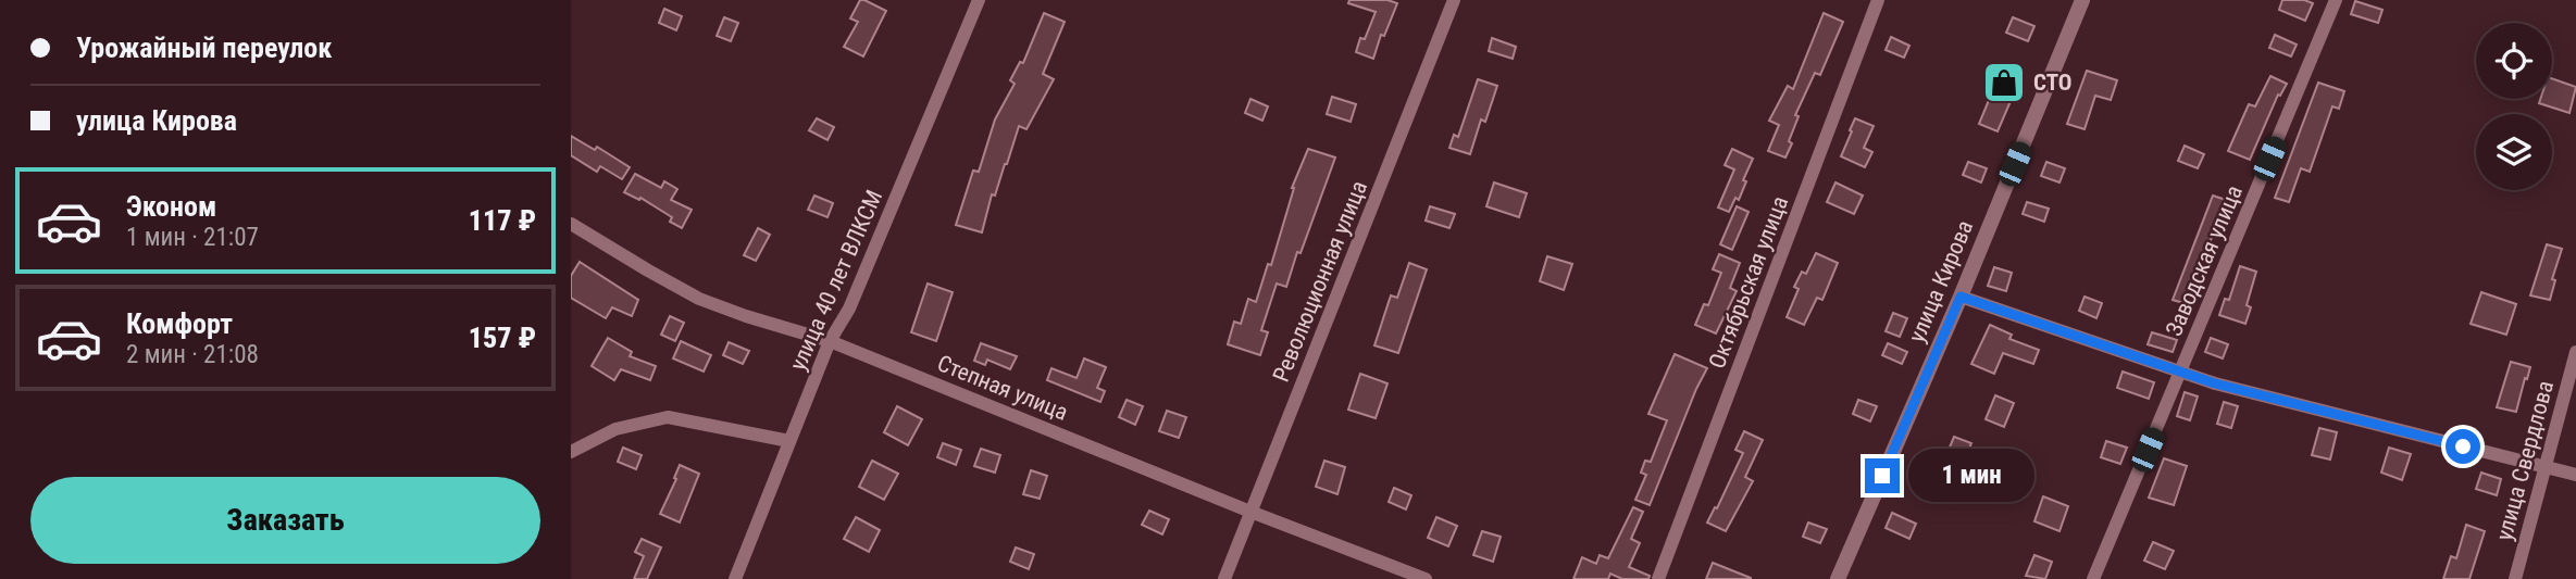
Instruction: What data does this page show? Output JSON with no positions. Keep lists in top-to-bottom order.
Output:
{
  "streets": {
    "street": [
      "Заводская улица",
      "улица 40 лет ВЛКСМ",
      "Революционная улица",
      "улица Кирова",
      "Октябрьская улица",
      "Степная улица",
      "улица Свердлова"
    ]
  },
  "crossings": [
    ["улица 40 лет ВЛКСМ", "Степная улица"],
    ["Революционная улица", "Степная улица"]
  ],
  "places": {
    "shop": ["СТО"]
  },
  "page": {
    "banner": ["Урожайный переулок", "улица Кирова"],
    "list": [
      {
        "name": "Эконом",
        "note": "1 мин · 21:07",
        "value": "117 ₽"
      },
      {
        "name": "Комфорт",
        "note": "2 мин · 21:08",
        "value": "157 ₽"
      }
    ],
    "bubble": "1 мин",
    "buttons": "Заказать"
  }
}
